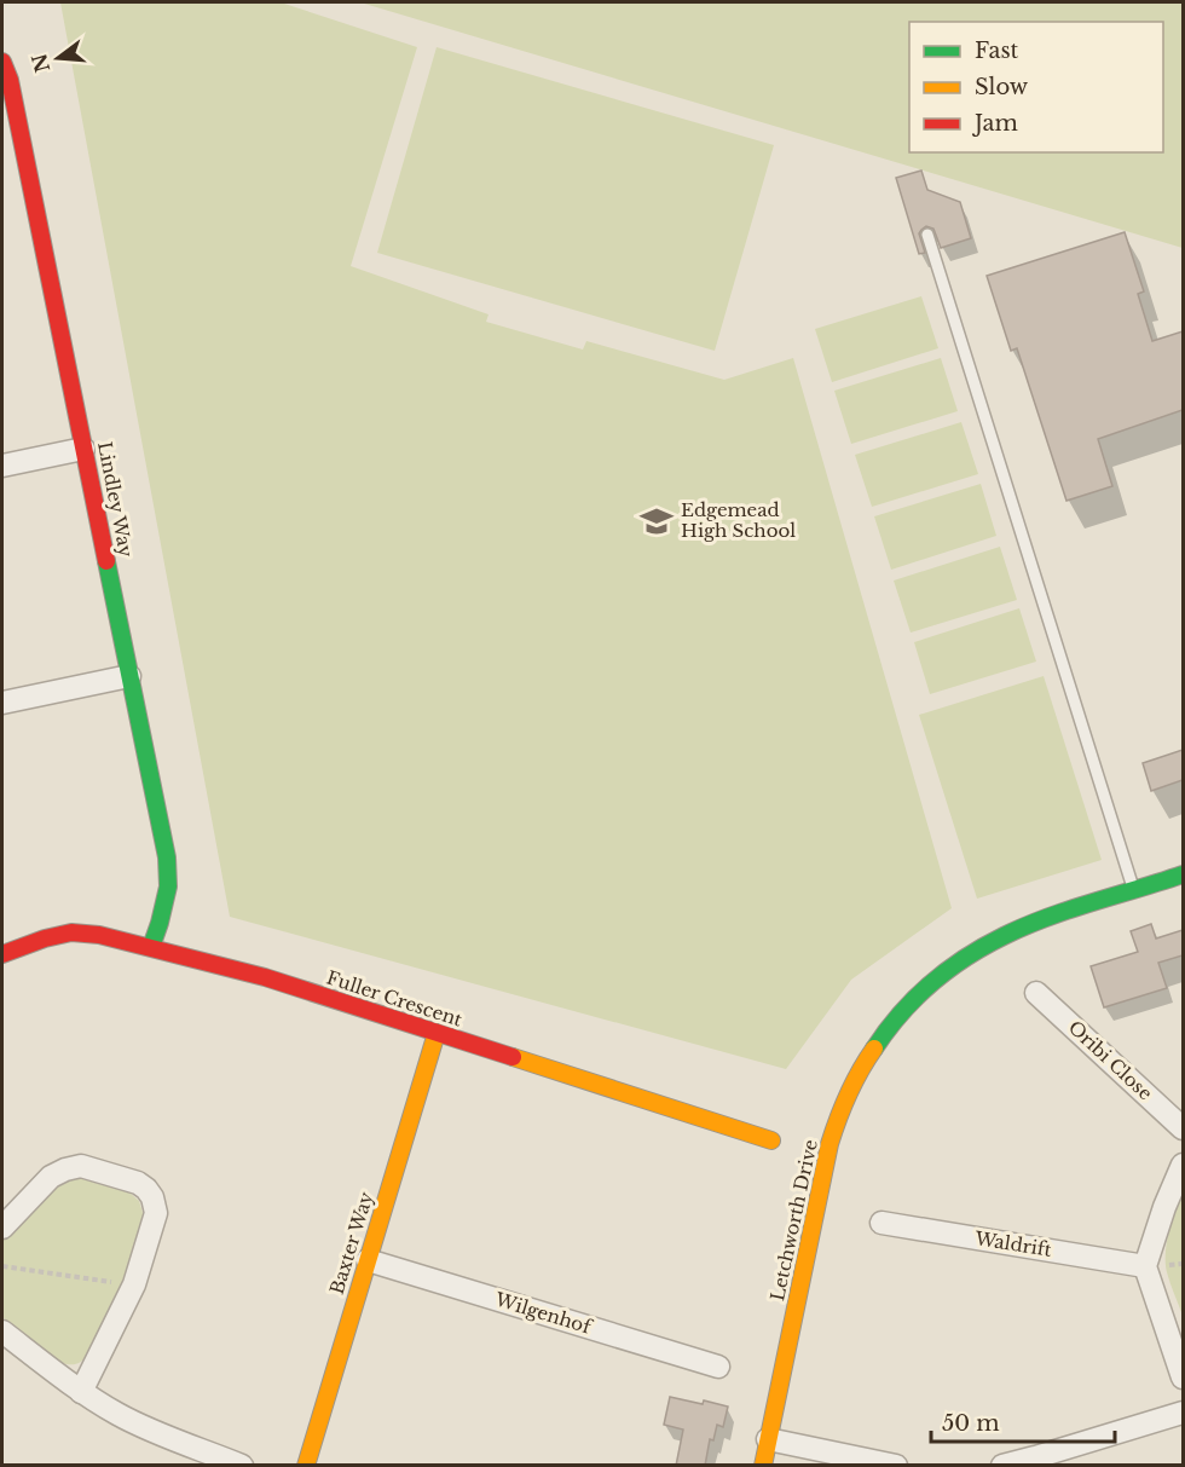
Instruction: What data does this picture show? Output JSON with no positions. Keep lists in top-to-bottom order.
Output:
{
  "streets": {
    "street": [
      "Lindley Way",
      "Fuller Crescent",
      "Oribi Close",
      "Letchworth Drive",
      "Baxter Way",
      "Waldrift",
      "Wilgenhof"
    ]
  },
  "crossings": [
    ["Lindley Way", "Fuller Crescent"],
    ["Fuller Crescent", "Baxter Way"],
    ["Baxter Way", "Wilgenhof"]
  ],
  "places": {
    "school or university": ["Edgemead High School"]
  },
  "legend": ["Fast", "Slow", "Jam"],
  "scale_bar": "50 m",
  "north": "left"
}
